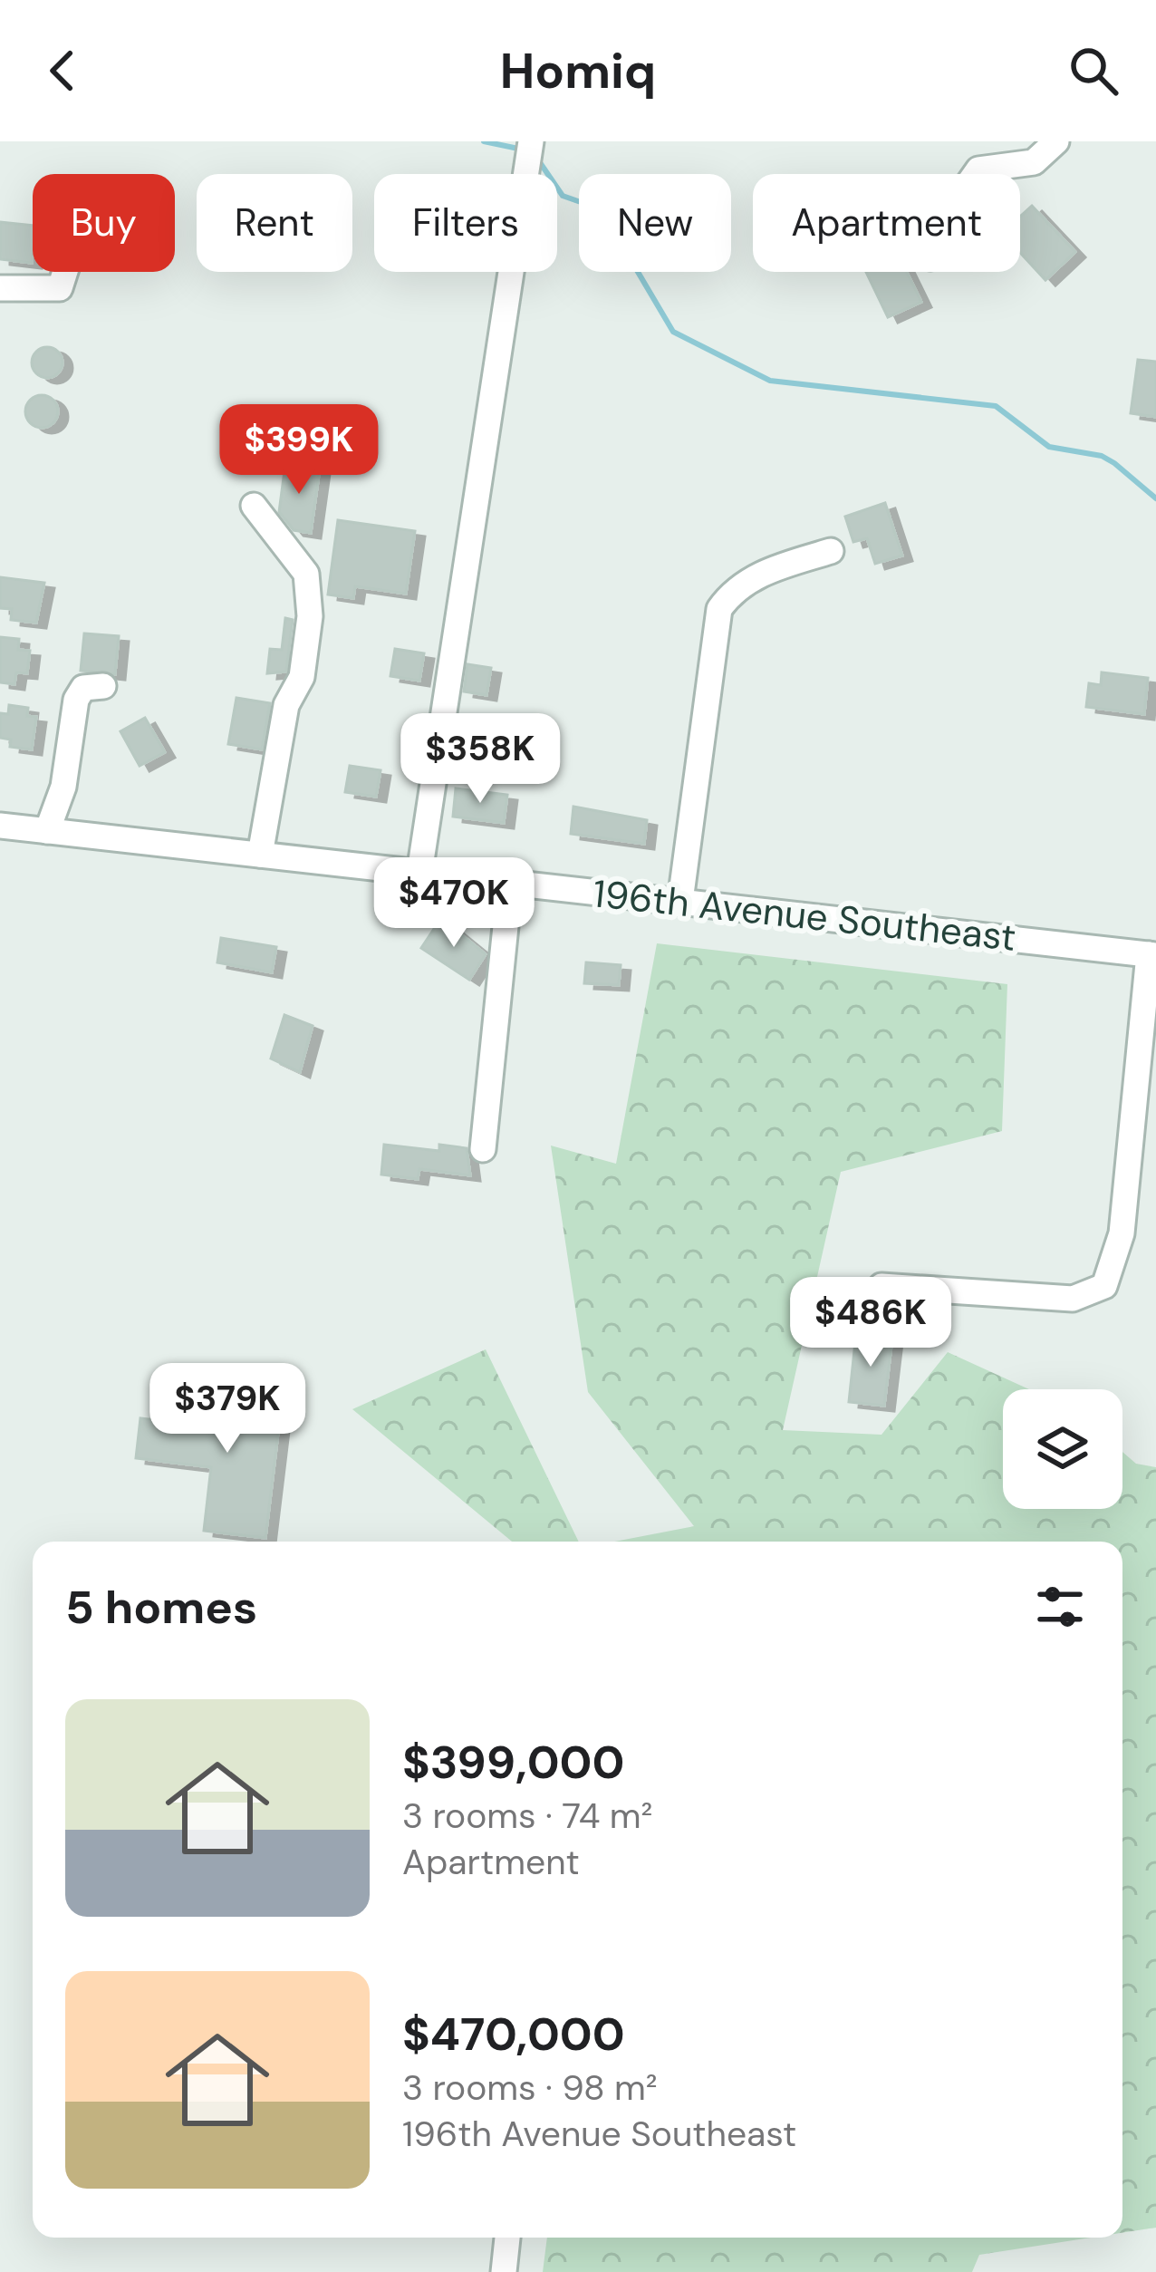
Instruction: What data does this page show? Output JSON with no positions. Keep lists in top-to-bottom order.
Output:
{
  "streets": {
    "street": ["196th Avenue Southeast"]
  },
  "page": {
    "header": "Homiq",
    "chip": [
      "Buy",
      "Rent",
      "Filters",
      "New",
      "Apartment"
    ],
    "price": [
      "$399K",
      "$358K",
      "$470K",
      "$486K",
      "$379K"
    ],
    "heading": "5 homes",
    "list": [
      {
        "name": "$399,000",
        "note": "3 rooms · 74 m² · Apartment"
      },
      {
        "name": "$470,000",
        "note": "3 rooms · 98 m² · 196th Avenue Southeast"
      }
    ]
  }
}
